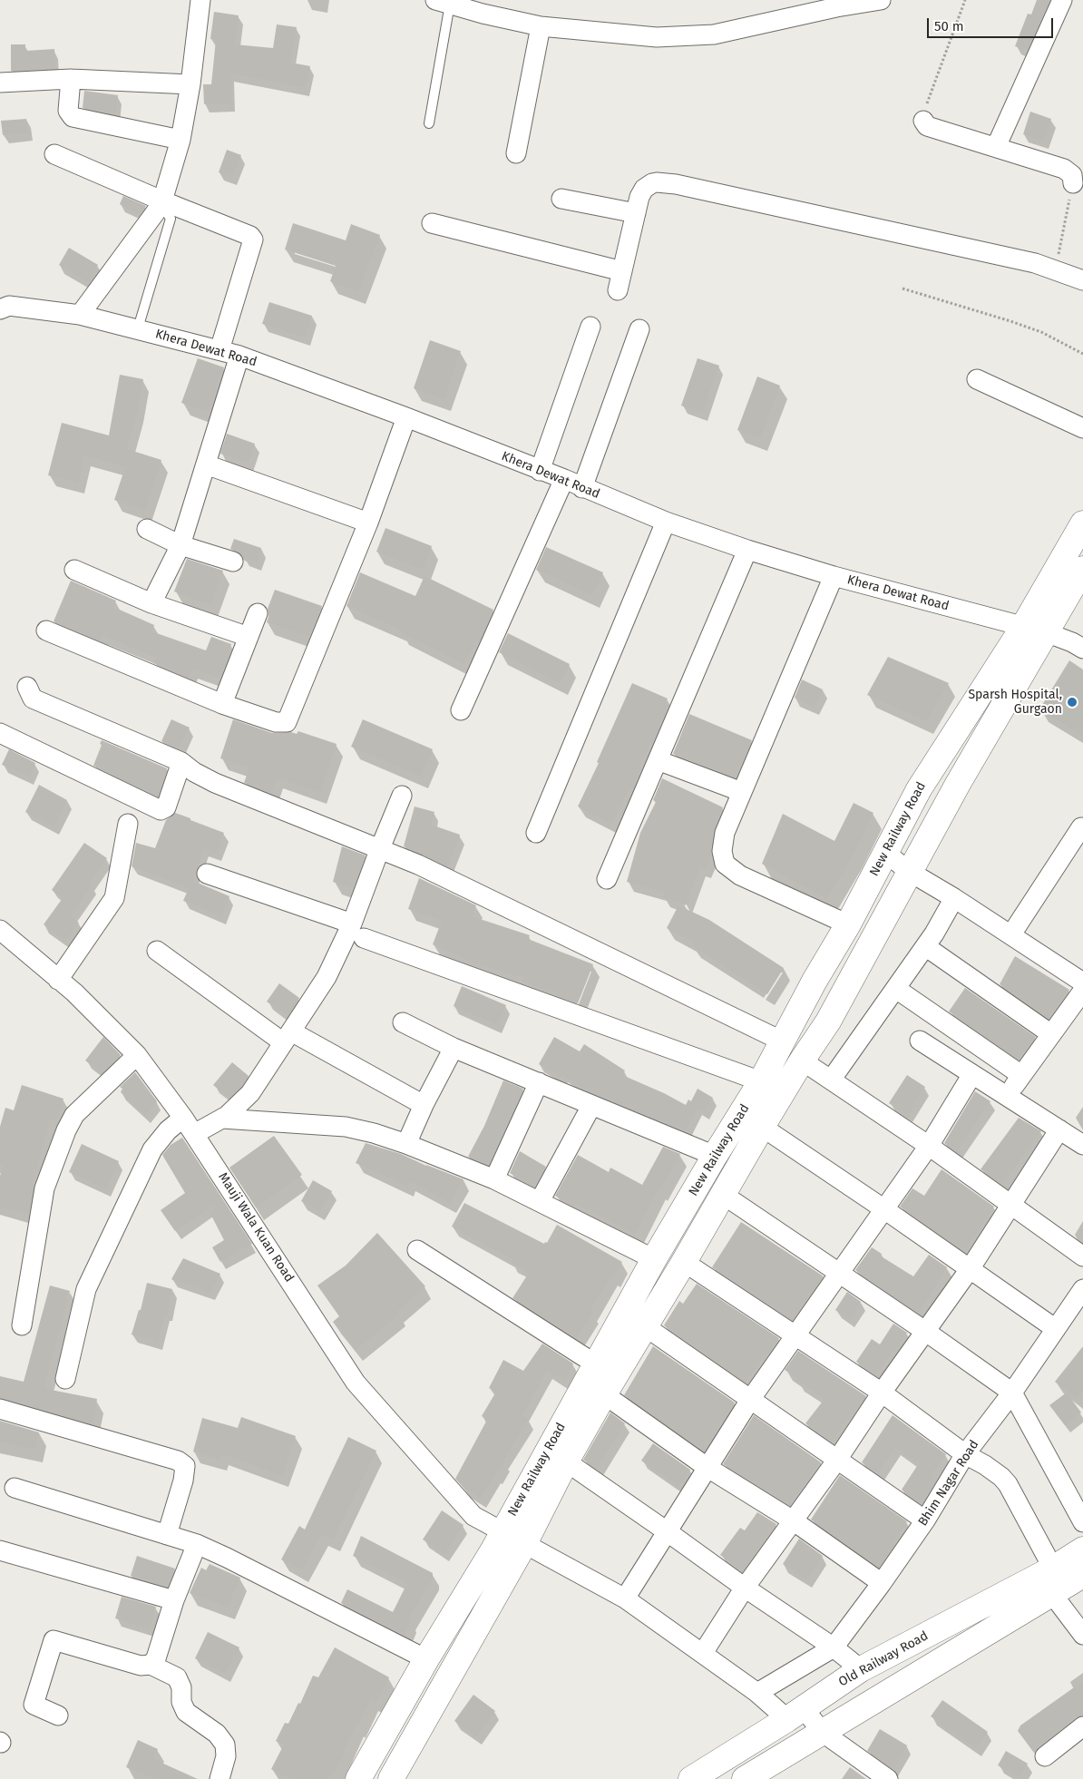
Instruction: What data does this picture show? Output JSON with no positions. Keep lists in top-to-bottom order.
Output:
{
  "streets": {
    "main road": ["New Railway Road", "Old Railway Road"],
    "street": ["Khera Dewat Road", "Mauji Wala Kuan Road", "Bhim Nagar Road"]
  },
  "crossings": [
    ["Khera Dewat Road", "New Railway Road"],
    ["New Railway Road", "Mauji Wala Kuan Road"],
    ["Mauji Wala Kuan Road", "Old Railway Road"]
  ],
  "places": ["Sparsh Hospital, Gurgaon"],
  "scale_bar": "50 m"
}
